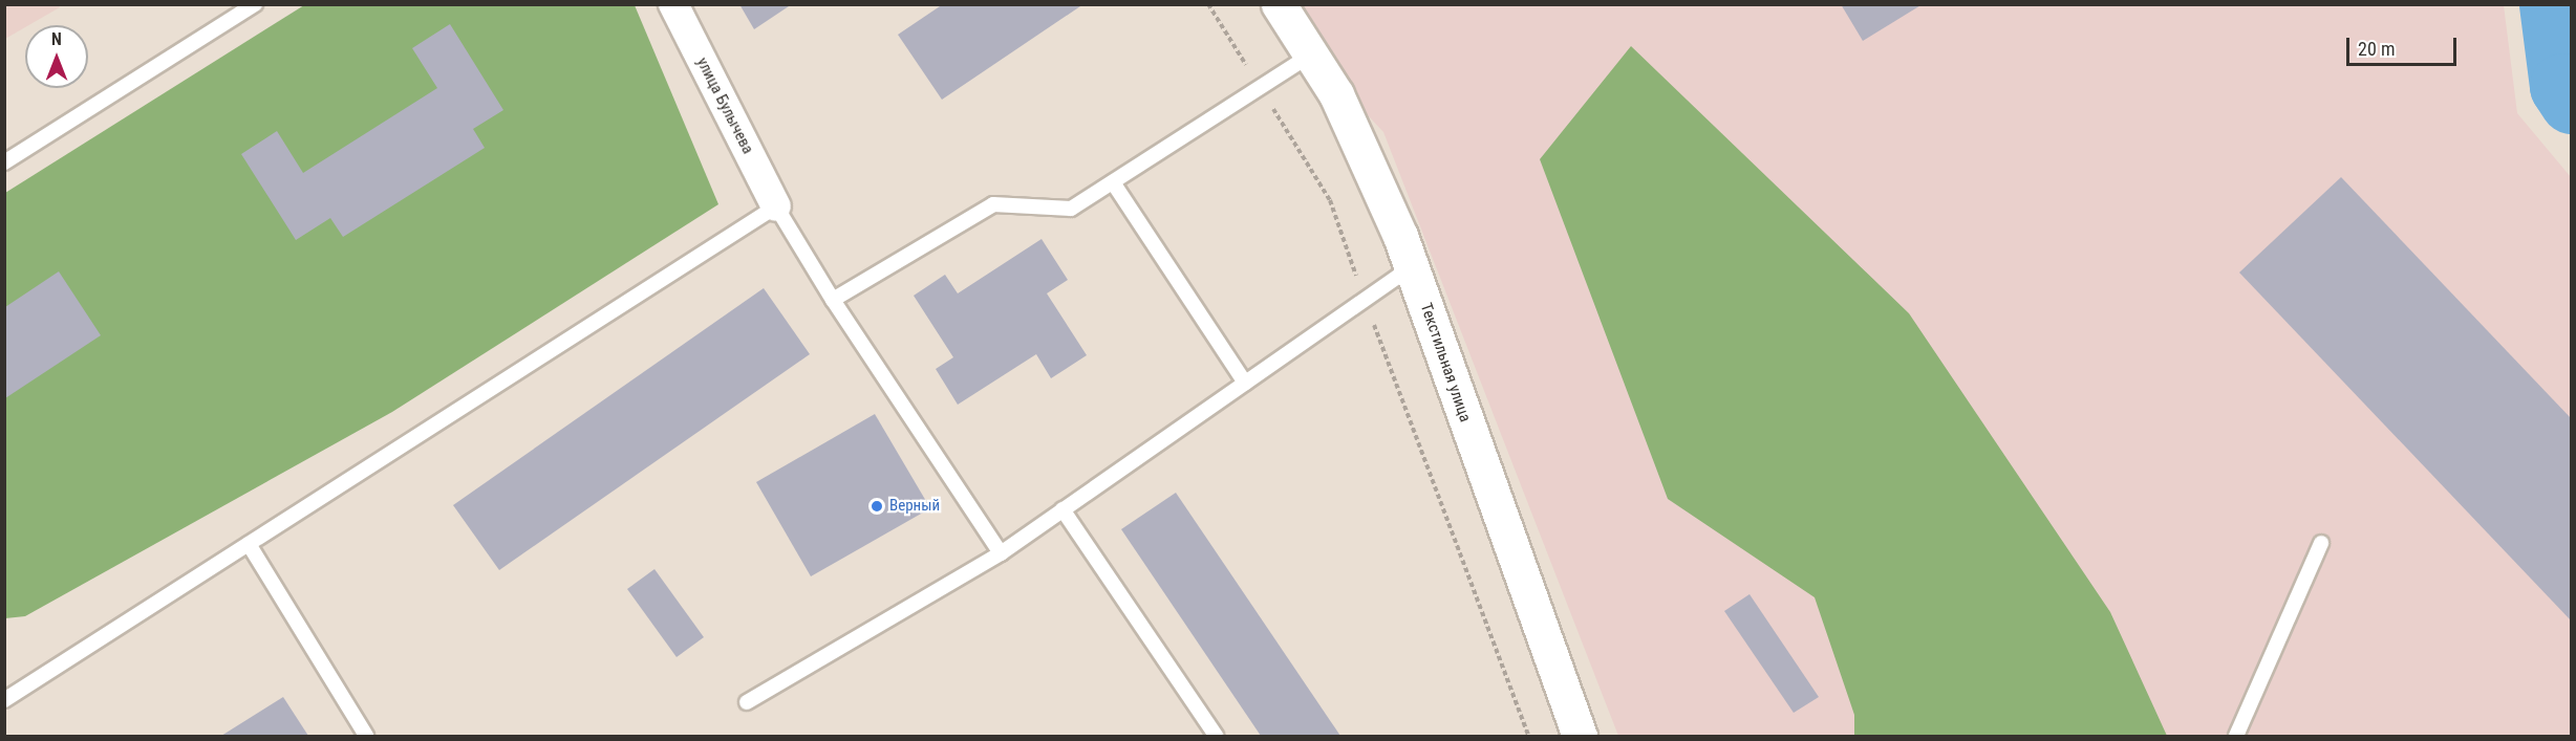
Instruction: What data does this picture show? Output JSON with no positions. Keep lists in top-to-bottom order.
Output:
{
  "streets": {
    "main road": ["Текстильная улица"],
    "street": ["улица Булычева"]
  },
  "places": ["Верный"],
  "scale_bar": "20 m",
  "north": "top"
}
